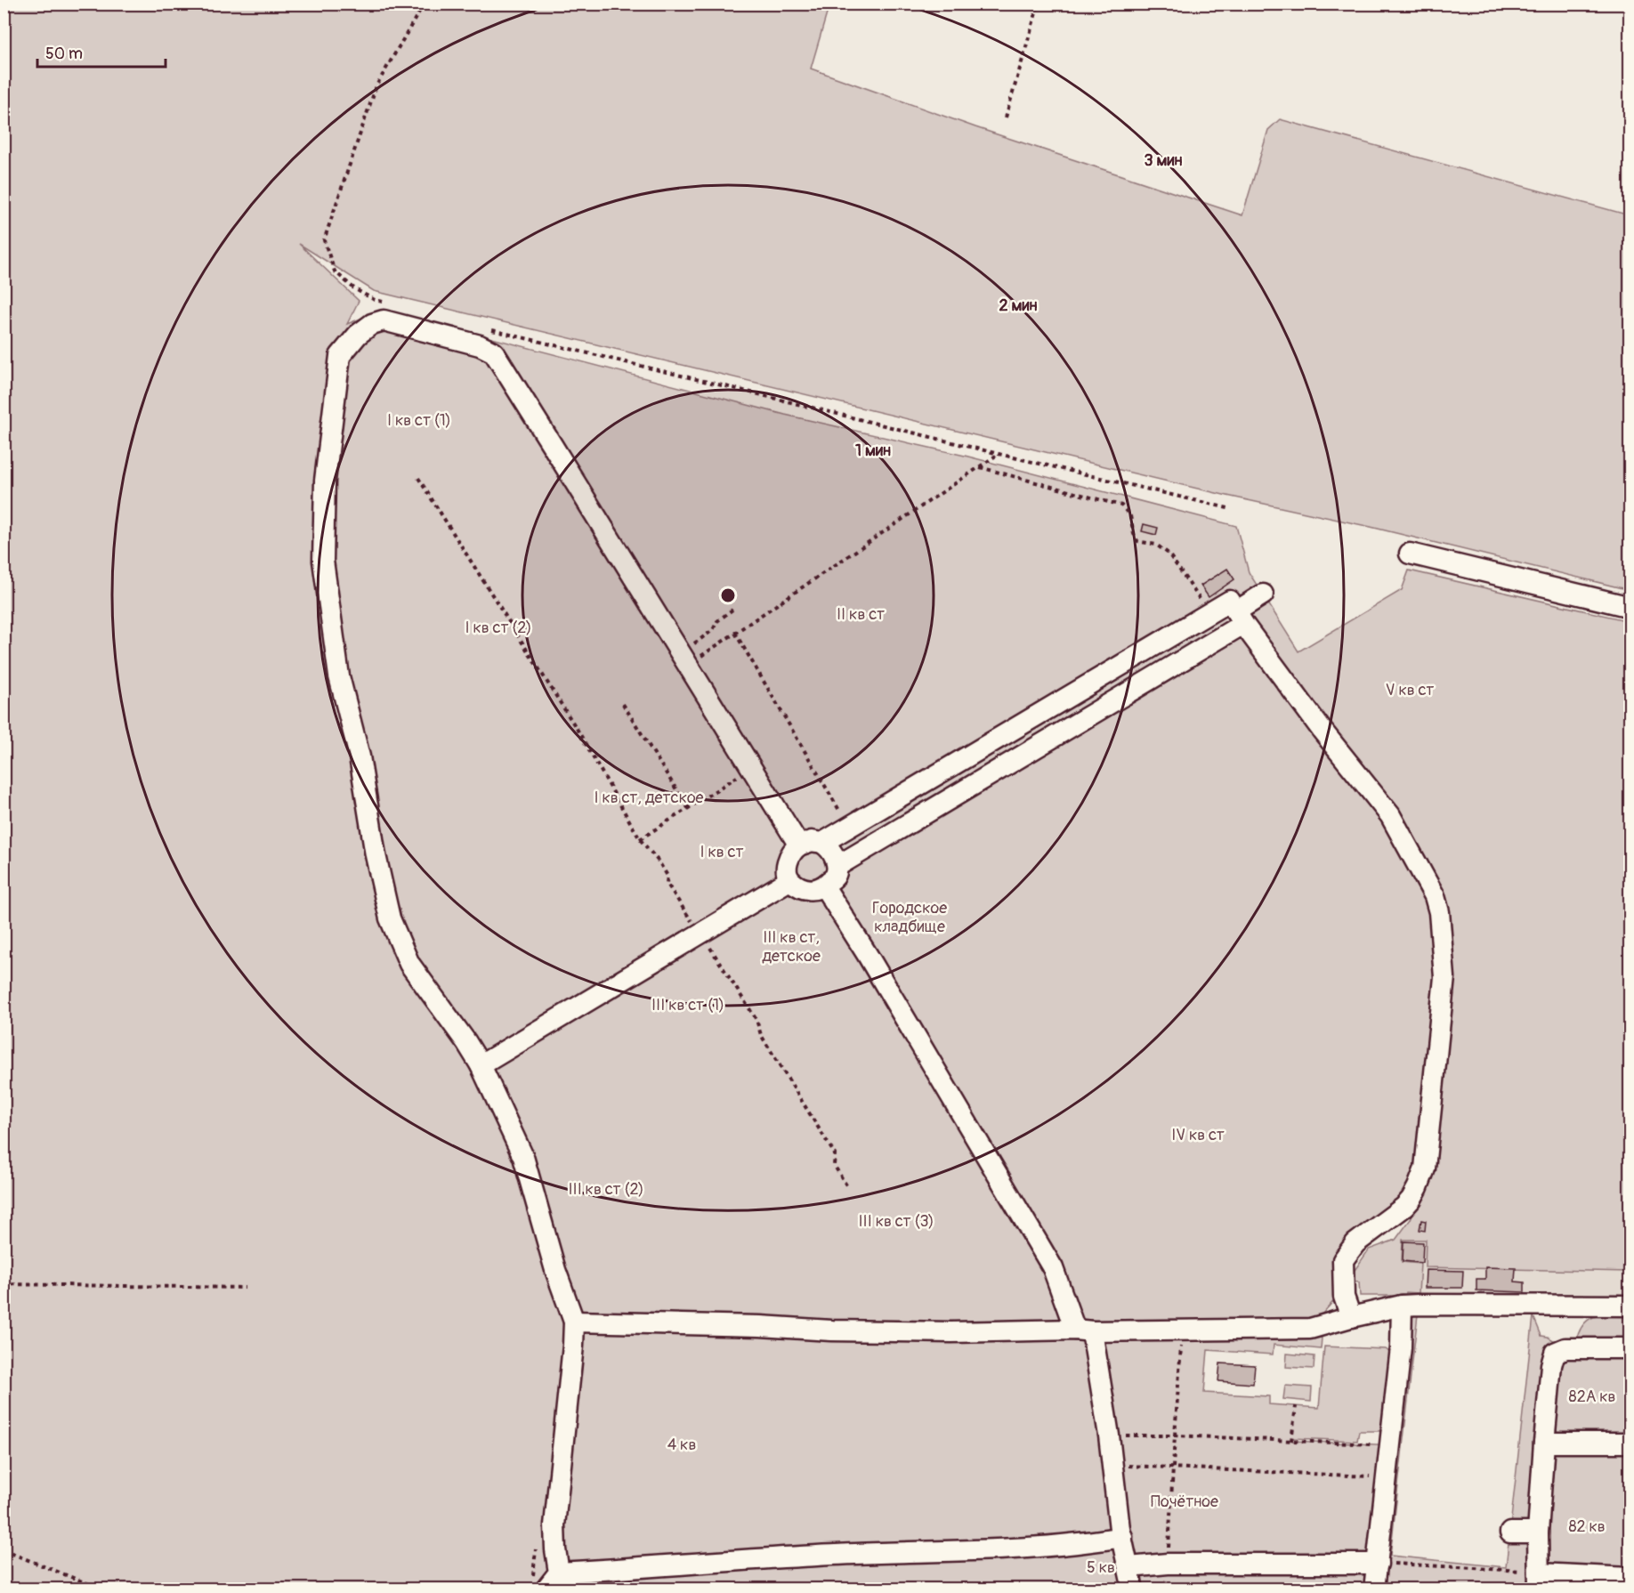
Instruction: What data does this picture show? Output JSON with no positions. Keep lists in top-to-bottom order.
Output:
{
  "parks": [
    "I кв ст (1)",
    "II кв ст",
    "I кв ст (2)",
    "V кв ст",
    "I кв ст, детское",
    "I кв ст",
    "Городское кладбище",
    "III кв ст, детское",
    "III кв ст (1)",
    "IV кв ст",
    "III кв ст (2)",
    "III кв ст (3)",
    "82А кв",
    "4 кв",
    "Почётное",
    "82 кв",
    "5 кв"
  ],
  "scale_bar": "50 m",
  "rings": ["3 мин", "2 мин", "1 мин"]
}
